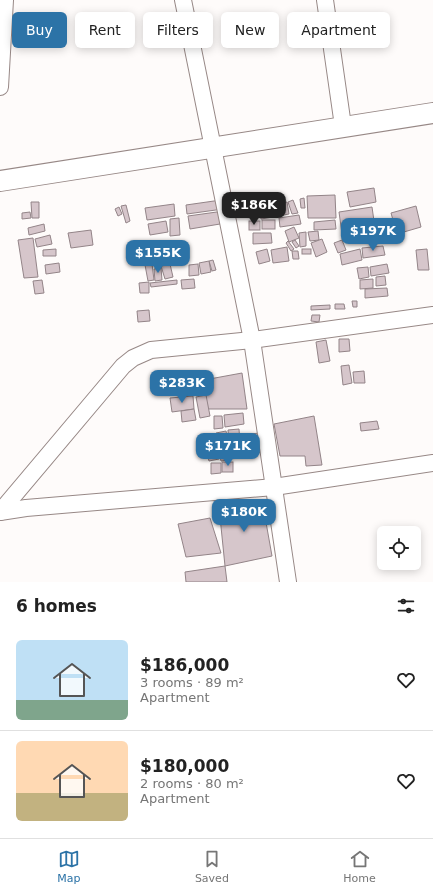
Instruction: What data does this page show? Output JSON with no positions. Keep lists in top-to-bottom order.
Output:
{
  "page": {
    "chip": [
      "Buy",
      "Rent",
      "Filters",
      "New",
      "Apartment"
    ],
    "price": [
      "$186K",
      "$197K",
      "$155K",
      "$283K",
      "$171K",
      "$180K"
    ],
    "heading": "6 homes",
    "list": [
      {
        "name": "$186,000",
        "note": "3 rooms · 89 m² · Apartment"
      },
      {
        "name": "$180,000",
        "note": "2 rooms · 80 m² · Apartment"
      }
    ],
    "tabs": ["Map", "Saved", "Home"]
  }
}
